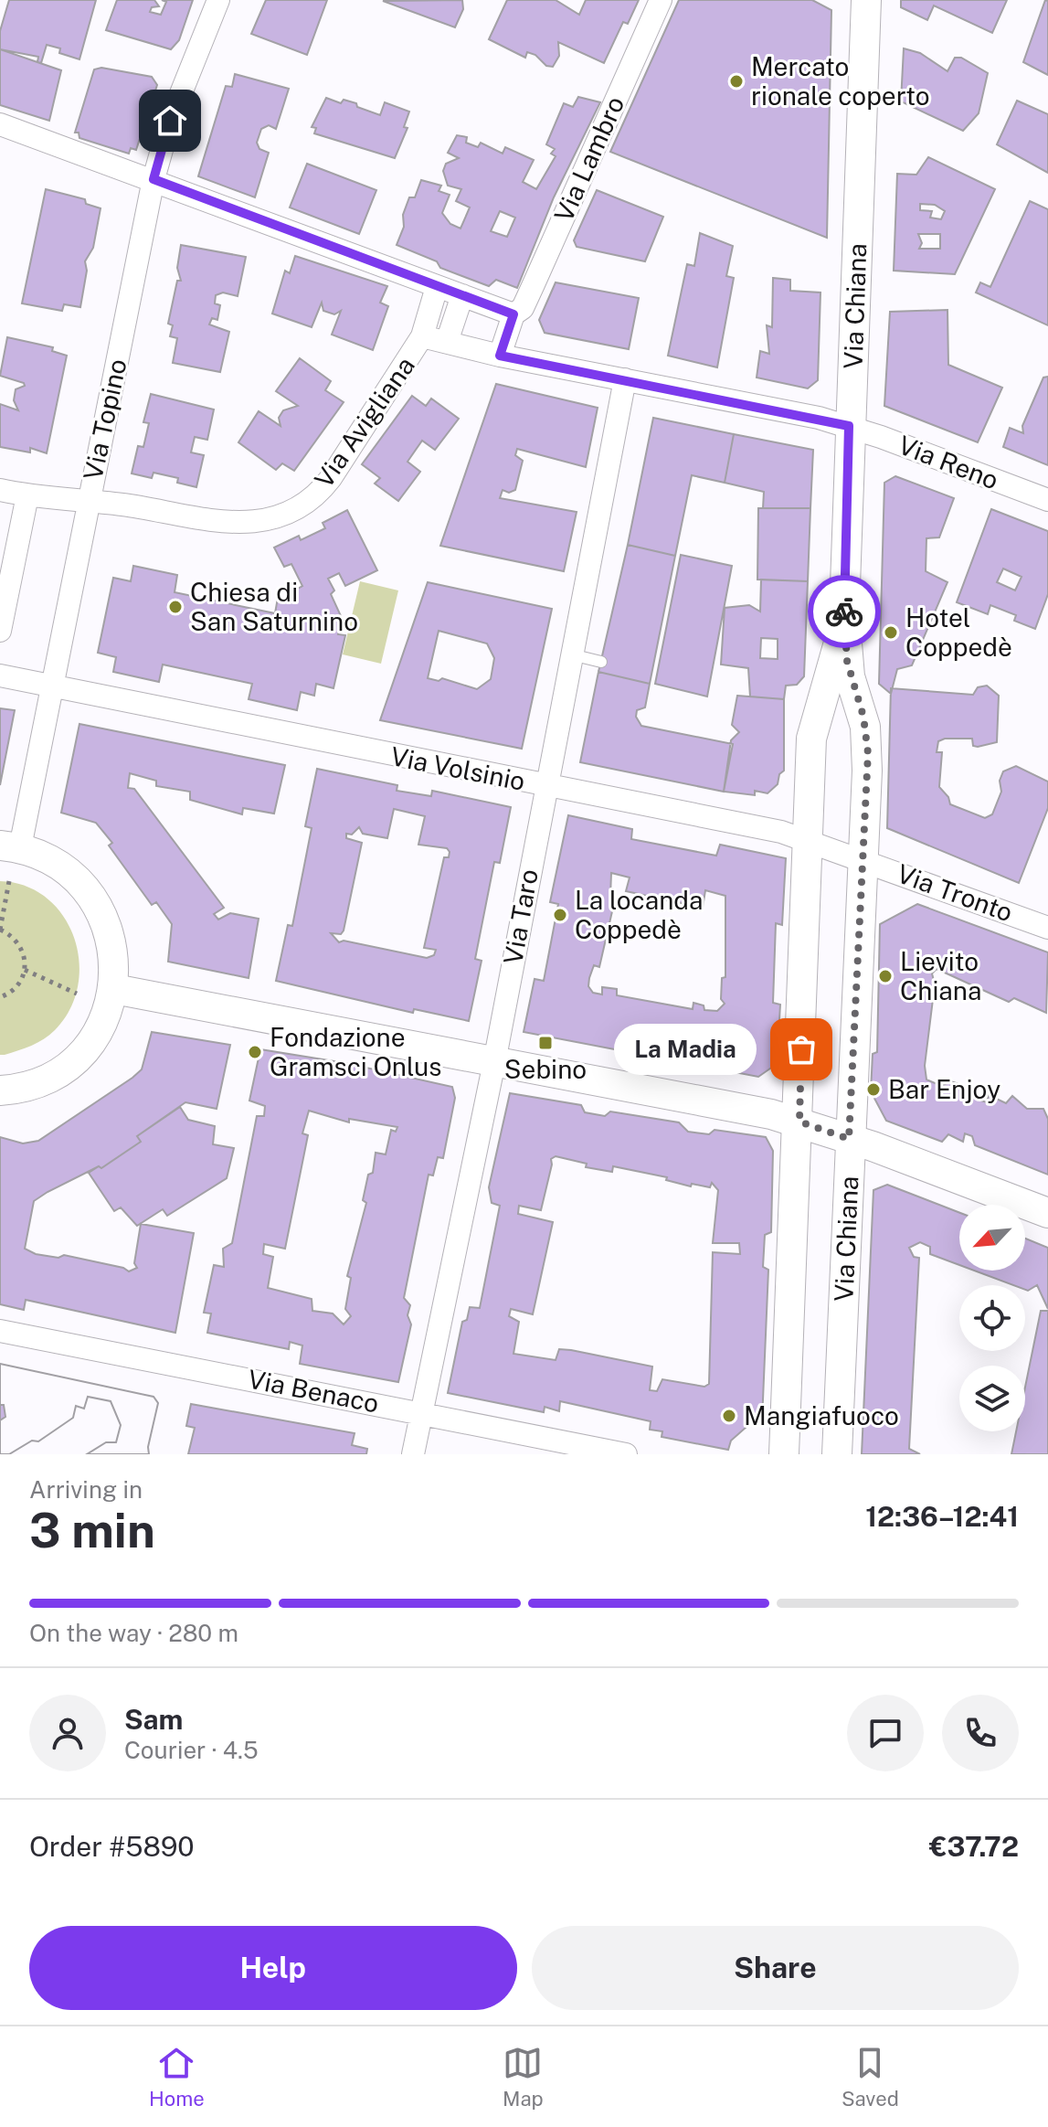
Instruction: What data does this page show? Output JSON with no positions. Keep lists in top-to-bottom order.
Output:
{
  "streets": {
    "street": [
      "Via Lambro",
      "Via Chiana",
      "Via Topino",
      "Via Avigliana",
      "Via Reno",
      "Via Volsinio",
      "Via Tronto",
      "Via Taro",
      "Via Benaco"
    ]
  },
  "crossings": [
    ["Via Lambro", "Via Reno"],
    ["Via Chiana", "Via Reno"],
    ["Via Chiana", "Via Volsinio"],
    ["Via Chiana", "Via Tronto"],
    ["Via Topino", "Via Avigliana"],
    ["Via Topino", "Via Volsinio"],
    ["Via Avigliana", "Via Reno"],
    ["Via Reno", "Via Taro"],
    ["Via Volsinio", "Via Tronto"],
    ["Via Volsinio", "Via Taro"],
    ["Via Taro", "Via Benaco"]
  ],
  "places": {
    "other": [
      "Mercato rionale coperto",
      "Chiesa di San Saturnino",
      "Hotel Coppedè",
      "La locanda Coppedè",
      "Lievito Chiana",
      "La Madia",
      "Fondazione Gramsci Onlus",
      "Bar Enjoy",
      "Mangiafuoco"
    ],
    "transit": ["Sebino"]
  },
  "north": "bottom left",
  "page": {
    "bubble": "La Madia",
    "heading": ["3 min", "Arriving in", "12:36–12:41"],
    "panel": [
      "Sam",
      "Courier · 4.5",
      "Order #5890",
      "€37.72"
    ],
    "bar": "On the way · 280 m",
    "buttons": ["Help", "Share"],
    "tabs": ["Home", "Map", "Saved"]
  }
}
